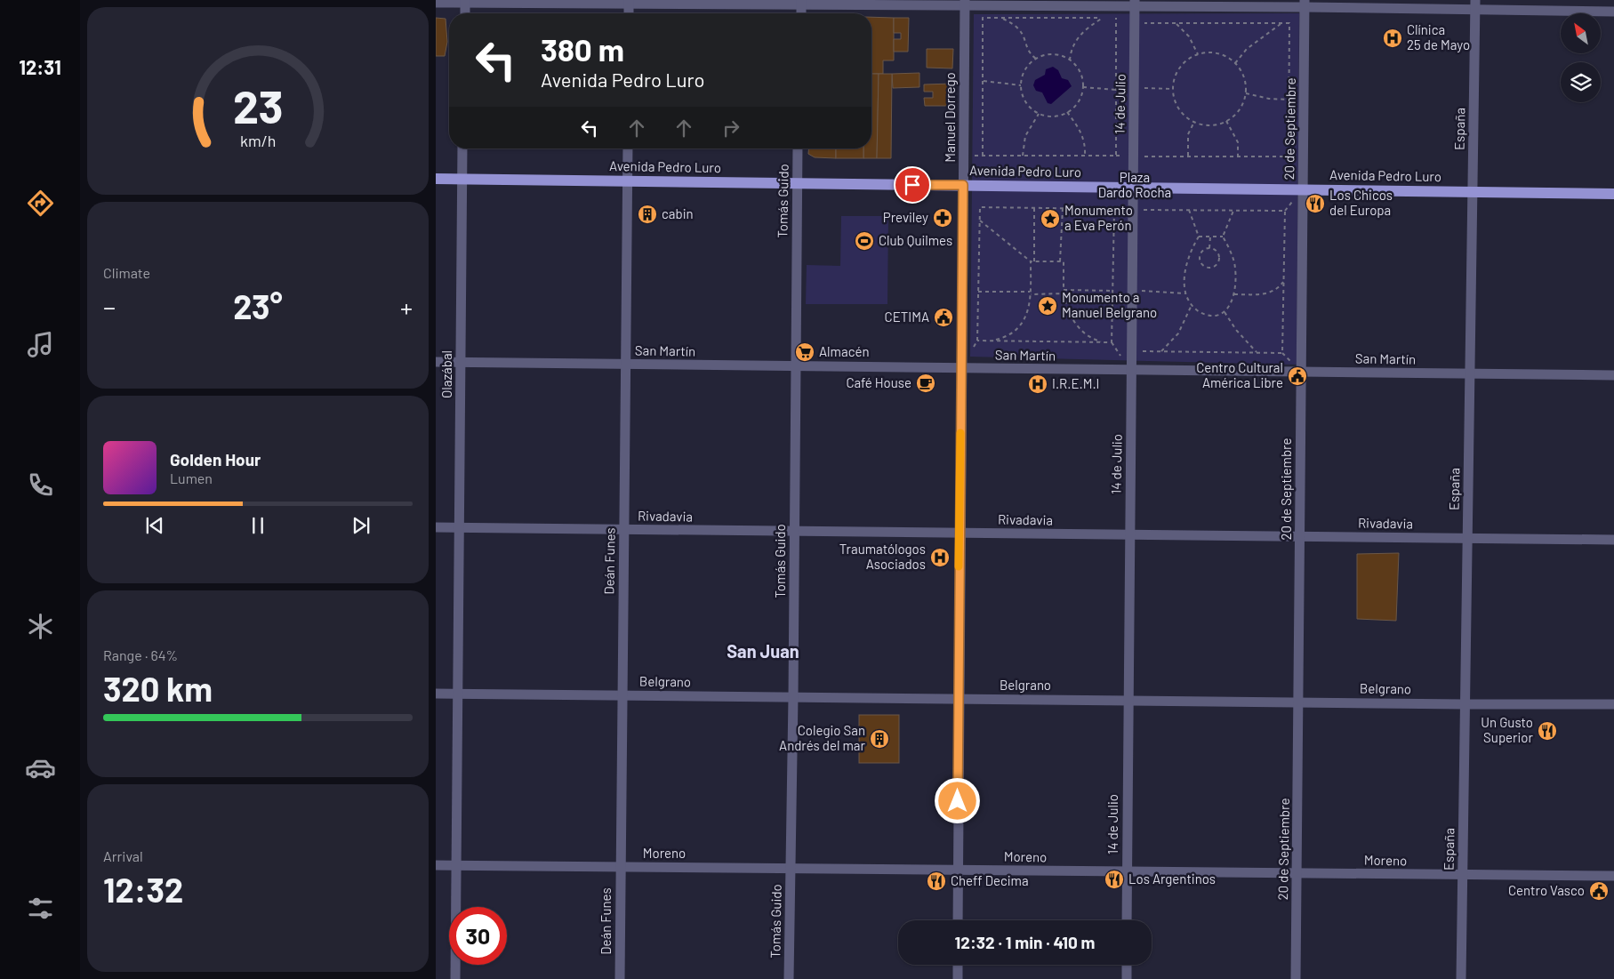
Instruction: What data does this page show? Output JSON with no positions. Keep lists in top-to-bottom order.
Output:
{
  "streets": {
    "main road": ["Avenida Pedro Luro"],
    "street": [
      "14 de Julio",
      "Manuel Dorrego",
      "20 de Septiembre",
      "España",
      "Tomás Guido",
      "San Martín",
      "Olazábal",
      "Rivadavia",
      "Deán Funes",
      "Belgrano",
      "Moreno"
    ]
  },
  "crossings": [
    ["14 de Julio", "Avenida Pedro Luro"],
    ["14 de Julio", "San Martín"],
    ["14 de Julio", "Rivadavia"],
    ["14 de Julio", "Belgrano"],
    ["14 de Julio", "Moreno"],
    ["Manuel Dorrego", "Avenida Pedro Luro"],
    ["Manuel Dorrego", "San Martín"],
    ["Manuel Dorrego", "Rivadavia"],
    ["Manuel Dorrego", "Belgrano"],
    ["Manuel Dorrego", "Moreno"],
    ["20 de Septiembre", "Avenida Pedro Luro"],
    ["20 de Septiembre", "San Martín"],
    ["20 de Septiembre", "Rivadavia"],
    ["20 de Septiembre", "Belgrano"],
    ["20 de Septiembre", "Moreno"],
    ["España", "Avenida Pedro Luro"],
    ["España", "San Martín"],
    ["España", "Rivadavia"],
    ["España", "Belgrano"],
    ["España", "Moreno"],
    ["Avenida Pedro Luro", "Tomás Guido"],
    ["Avenida Pedro Luro", "Olazábal"],
    ["Avenida Pedro Luro", "Deán Funes"],
    ["Tomás Guido", "San Martín"],
    ["Tomás Guido", "Rivadavia"],
    ["Tomás Guido", "Belgrano"],
    ["Tomás Guido", "Moreno"],
    ["San Martín", "Olazábal"],
    ["San Martín", "Deán Funes"],
    ["Olazábal", "Rivadavia"],
    ["Olazábal", "Belgrano"],
    ["Olazábal", "Moreno"],
    ["Rivadavia", "Deán Funes"],
    ["Deán Funes", "Belgrano"],
    ["Deán Funes", "Moreno"]
  ],
  "districts": ["San Juan"],
  "parks": ["Plaza Dardo Rocha"],
  "places": {
    "hospital": ["Clínica 25 de Mayo", "I.R.E.M.I", "Traumatólogos Asociados"],
    "restaurant": [
      "Los Chicos del Europa",
      "Un Gusto Superior",
      "Los Argentinos",
      "Cheff Decima"
    ],
    "building": ["cabin", "Colegio San Andrés del mar"],
    "pharmacy": ["Previley"],
    "place": ["Monumento a Eva Perón", "Monumento a Manuel Belgrano"],
    "sports": ["Club Quilmes"],
    "public building": ["CETIMA", "Centro Cultural América Libre", "Centro Vasco"],
    "supermarket": ["Almacén"],
    "cafe": ["Café House"]
  },
  "north": "top left",
  "page": {
    "tabs": "12:31",
    "turn": ["380 m", "Avenida Pedro Luro"],
    "tile": [
      "Climate",
      ["Range · 64%", "320 km"],
      ["Arrival", "12:32"]
    ],
    "heat": ["−", "23°", "+"],
    "song": ["Golden Hour", "Lumen"],
    "limit": "30",
    "trip": "12:32 · 1 min · 410 m",
    "gauge": ["23", "km/h"]
  }
}
